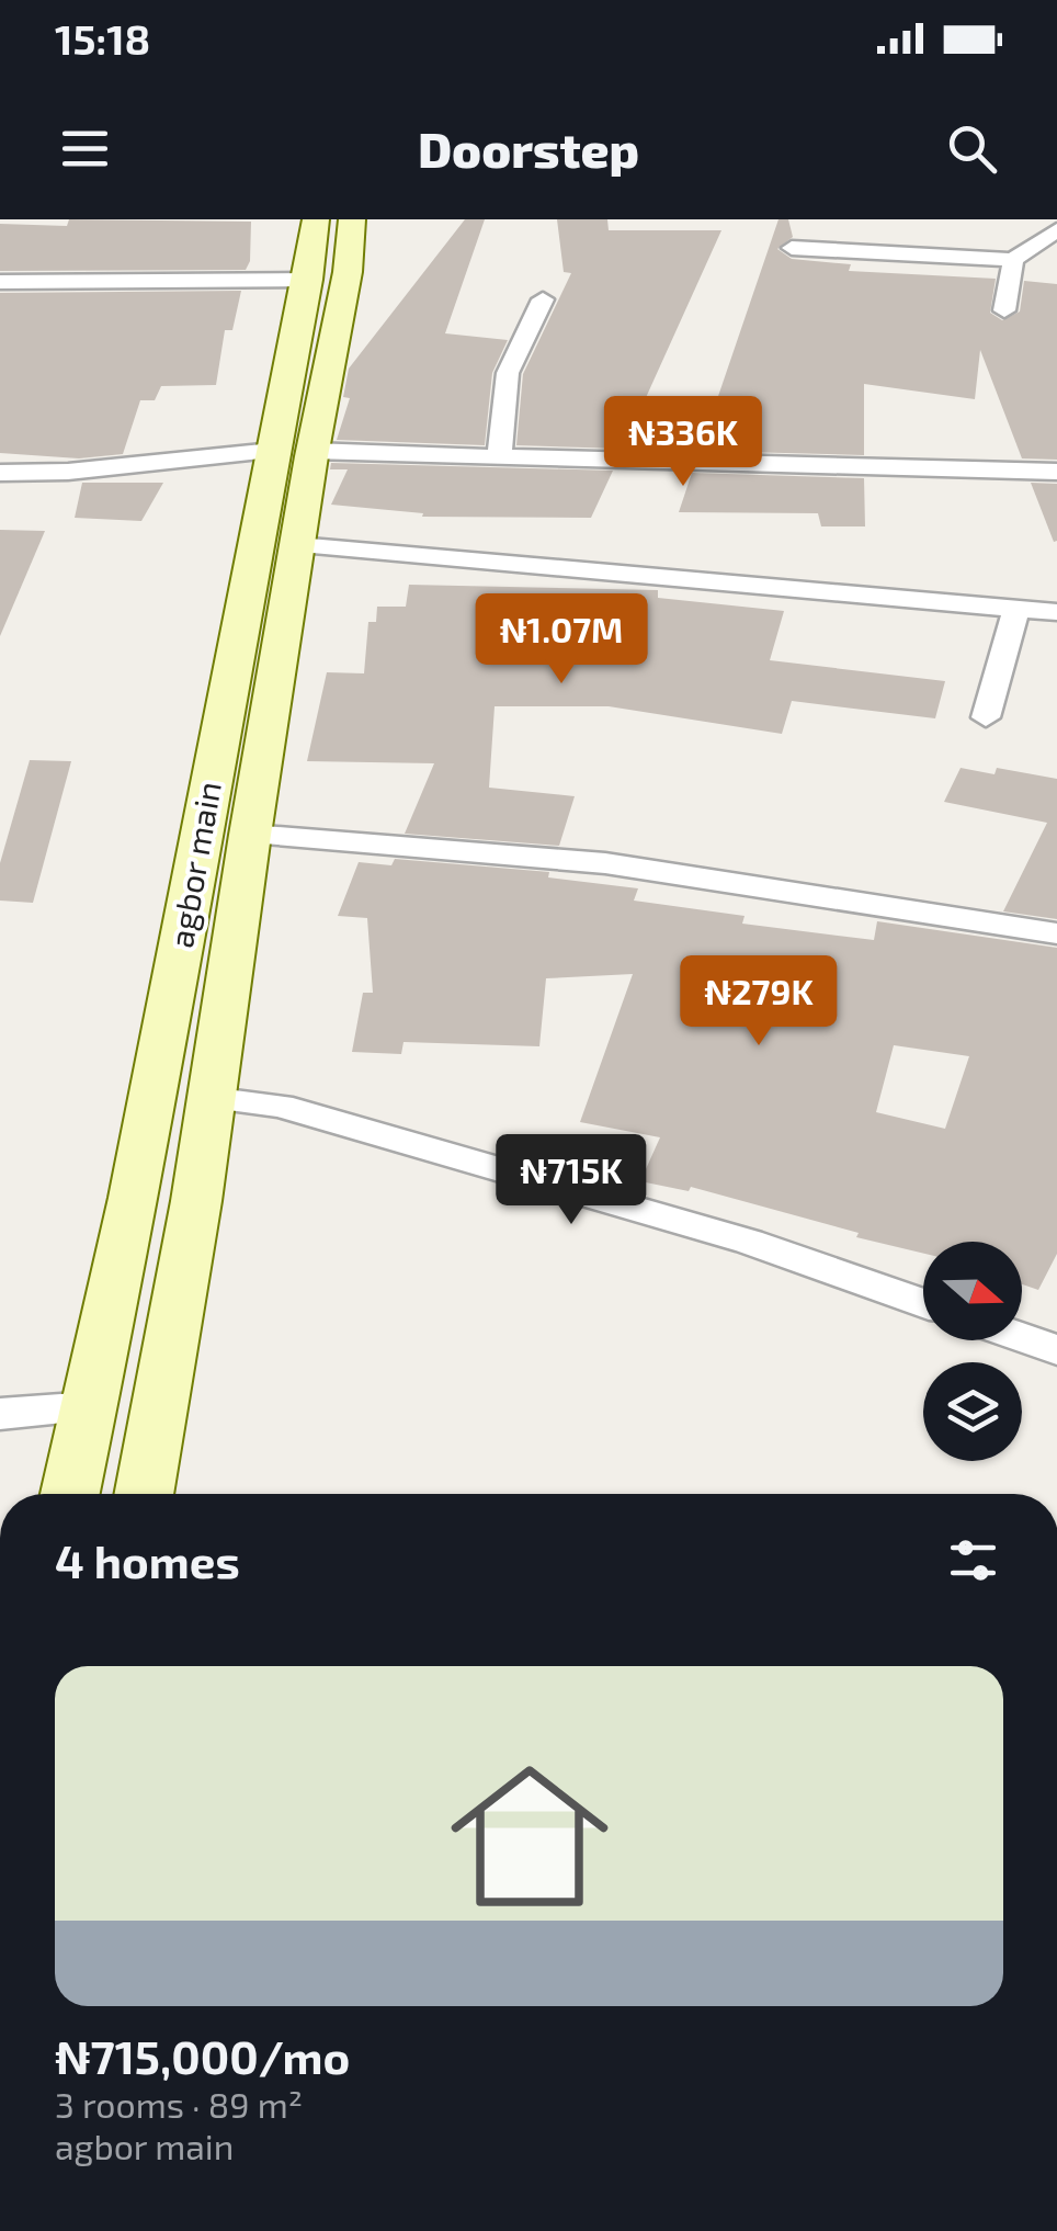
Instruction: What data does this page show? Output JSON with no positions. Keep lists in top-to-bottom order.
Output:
{
  "streets": {
    "main road": ["agbor main"]
  },
  "north": "right",
  "page": {
    "status": "15:18",
    "header": "Doorstep",
    "price": [
      "₦336K",
      "₦1.07M",
      "₦279K",
      "₦715K"
    ],
    "heading": "4 homes",
    "list": [
      {
        "name": "₦715,000/mo",
        "note": "3 rooms · 89 m² · agbor main"
      }
    ]
  }
}
